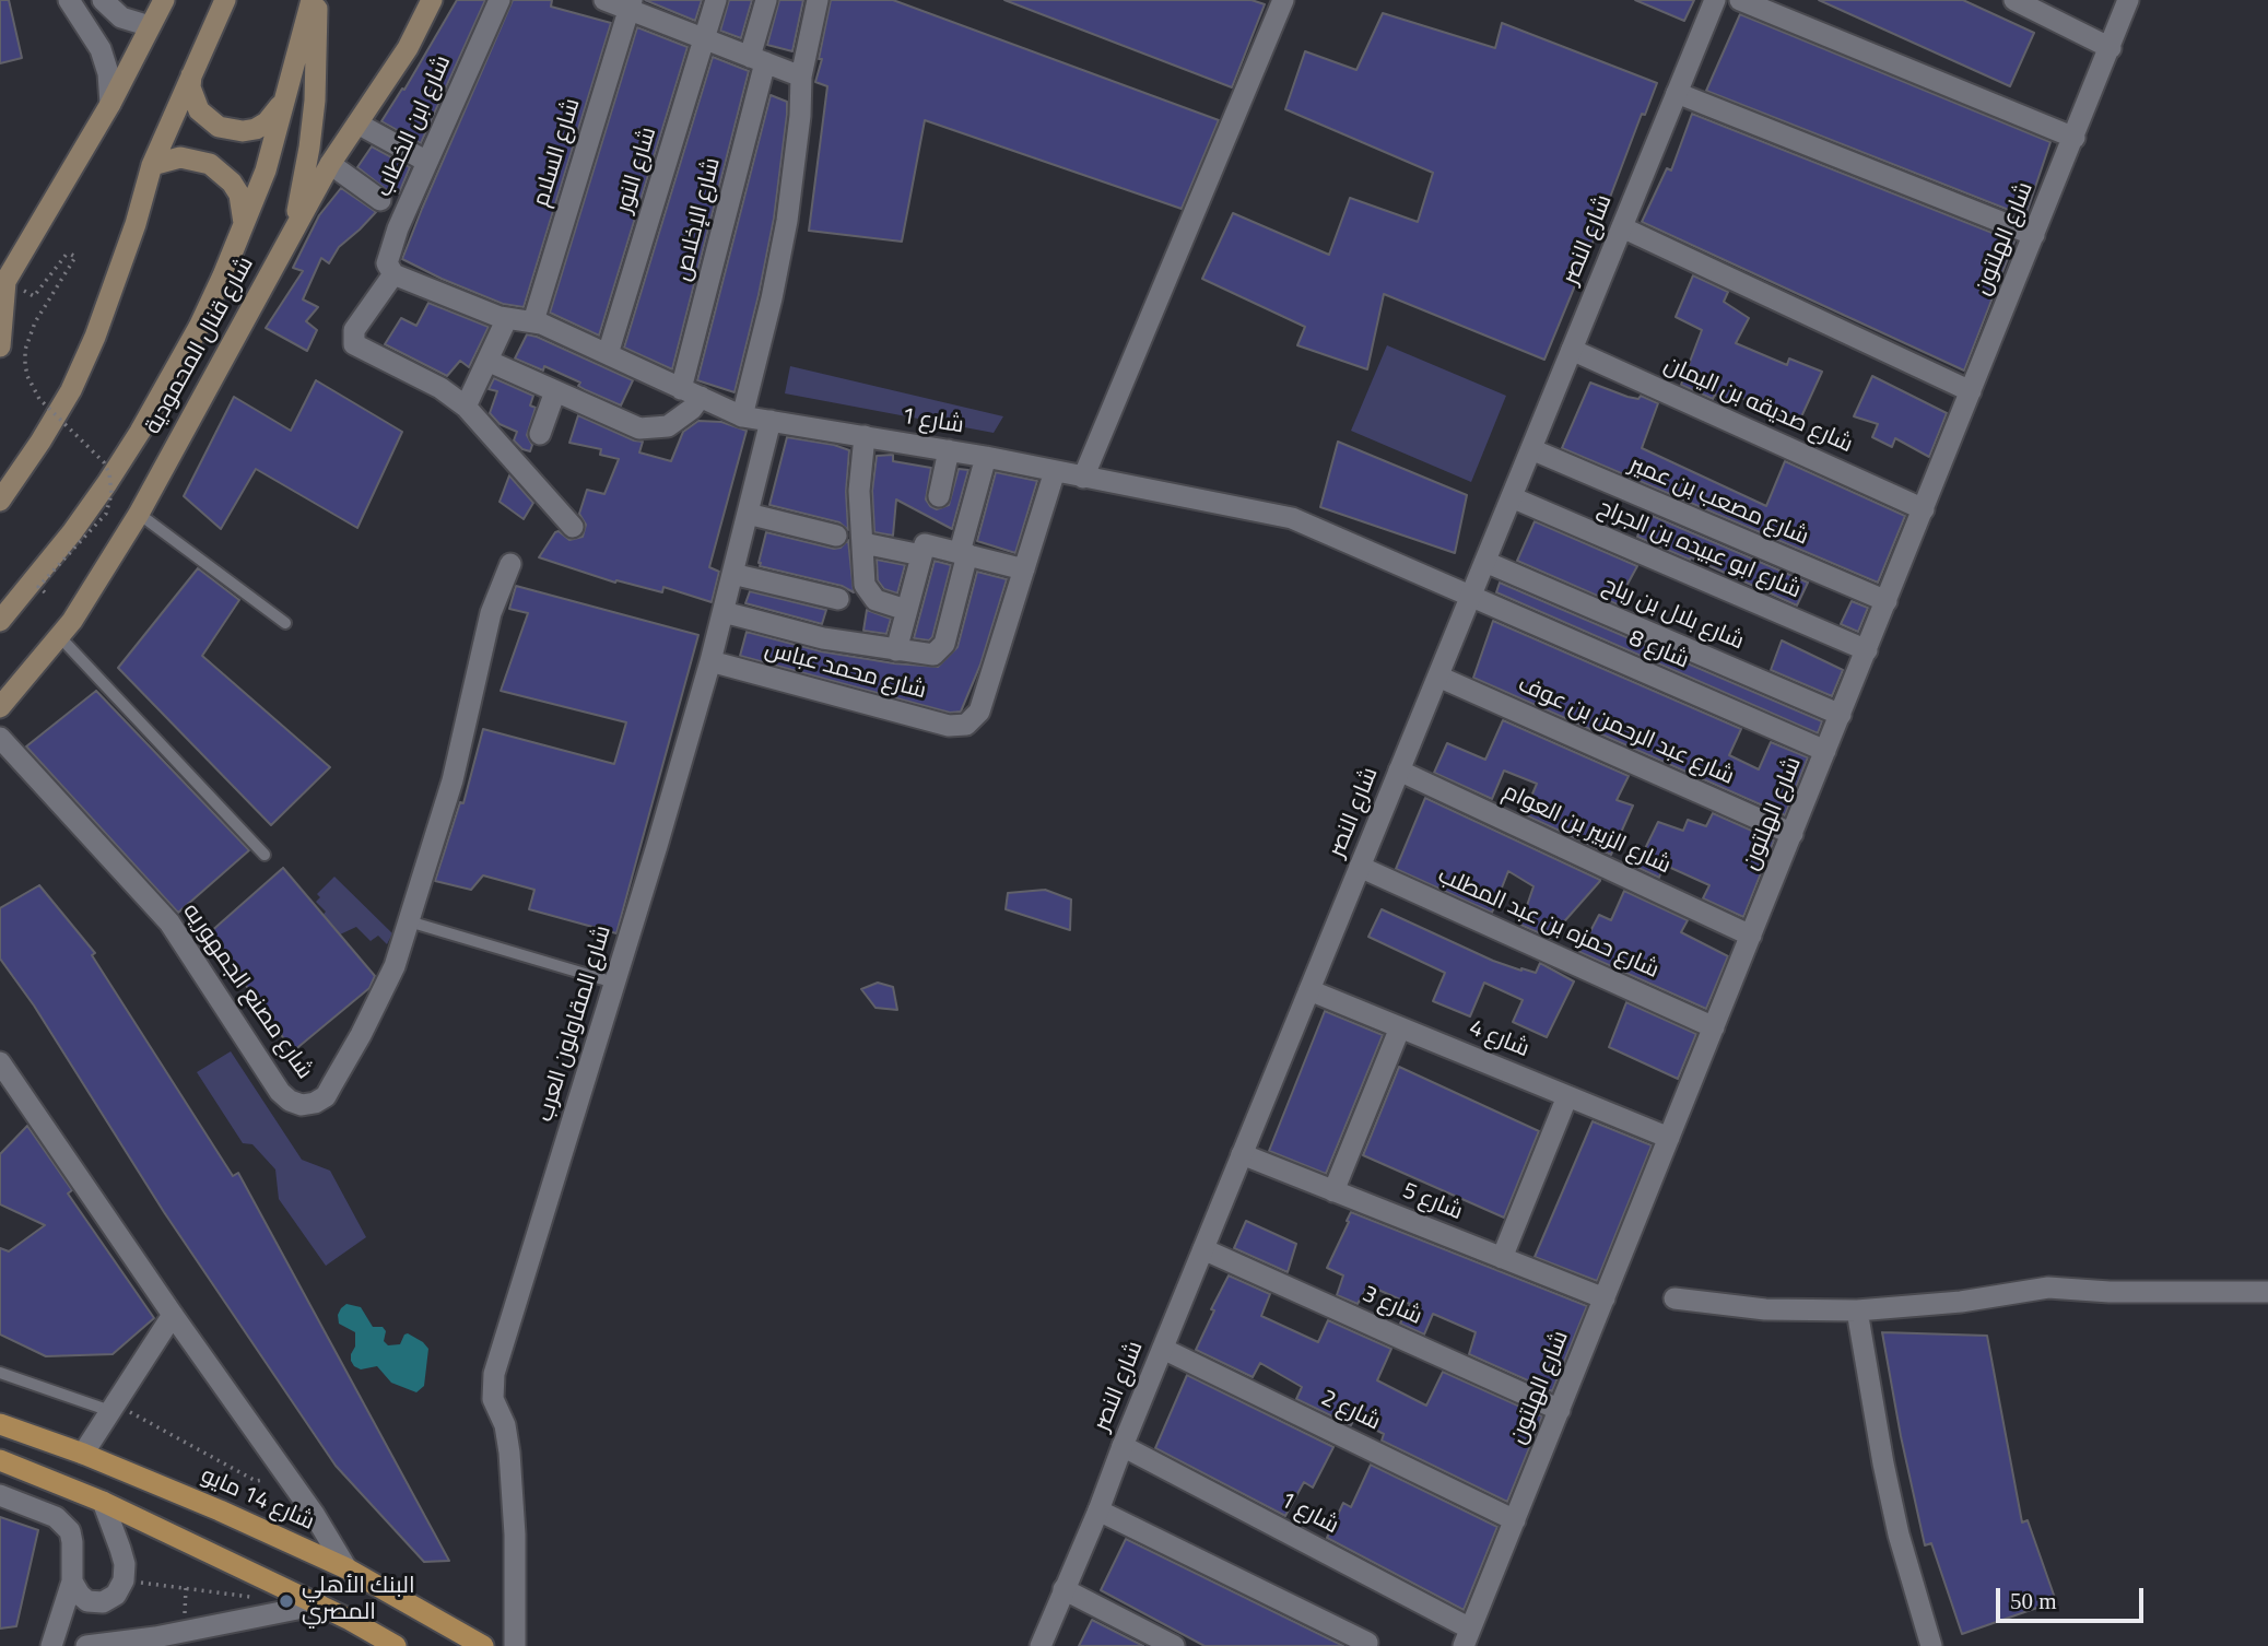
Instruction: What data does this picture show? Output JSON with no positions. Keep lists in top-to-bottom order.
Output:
{
  "streets": {
    "main road": ["شارع قنال المحمودية", "شارع 14 مايو"],
    "street": [
      "شارع ابن الخطاب",
      "شارع السلام",
      "شارع النور",
      "شارع الإخلاص",
      "شارع الهلتون",
      "شارع النصر",
      "شارع صديقه بن اليمان",
      "شارع 1",
      "شارع مصعب بن عمير",
      "شارع ابو عبيده بن الجراح",
      "شارع بلال بن رباح",
      "شارع 8",
      "شارع محمد عباس",
      "شارع عبد الرحمن بن عوف",
      "شارع الزبير بن العوام",
      "شارع حمزه بن عبد المطلب",
      "شارع مصنع الجمهوريه",
      "شارع المقاولون العرب",
      "شارع 4",
      "شارع 5",
      "شارع 3",
      "شارع 2"
    ]
  },
  "crossings": [
    ["شارع ابن الخطاب", "شارع 1"],
    ["شارع السلام", "شارع 1"],
    ["شارع النور", "شارع 1"],
    ["شارع الإخلاص", "شارع 1"],
    ["شارع الهلتون", "شارع صديقه بن اليمان"],
    ["شارع الهلتون", "شارع 1"],
    ["شارع الهلتون", "شارع مصعب بن عمير"],
    ["شارع الهلتون", "شارع ابو عبيده بن الجراح"],
    ["شارع الهلتون", "شارع بلال بن رباح"],
    ["شارع الهلتون", "شارع 8"],
    ["شارع الهلتون", "شارع عبد الرحمن بن عوف"],
    ["شارع الهلتون", "شارع الزبير بن العوام"],
    ["شارع الهلتون", "شارع حمزه بن عبد المطلب"],
    ["شارع الهلتون", "شارع 4"],
    ["شارع الهلتون", "شارع 5"],
    ["شارع الهلتون", "شارع 3"],
    ["شارع الهلتون", "شارع 2"],
    ["شارع النصر", "شارع صديقه بن اليمان"],
    ["شارع النصر", "شارع 1"],
    ["شارع النصر", "شارع مصعب بن عمير"],
    ["شارع النصر", "شارع ابو عبيده بن الجراح"],
    ["شارع النصر", "شارع بلال بن رباح"],
    ["شارع النصر", "شارع 8"],
    ["شارع النصر", "شارع عبد الرحمن بن عوف"],
    ["شارع النصر", "شارع الزبير بن العوام"],
    ["شارع النصر", "شارع حمزه بن عبد المطلب"],
    ["شارع النصر", "شارع 4"],
    ["شارع النصر", "شارع 5"],
    ["شارع النصر", "شارع 3"],
    ["شارع النصر", "شارع 2"],
    ["شارع 1", "شارع 8"],
    ["شارع 1", "شارع المقاولون العرب"],
    ["شارع محمد عباس", "شارع المقاولون العرب"]
  ],
  "places": ["البنك الأهلي المصري"],
  "scale_bar": "50 m"
}
